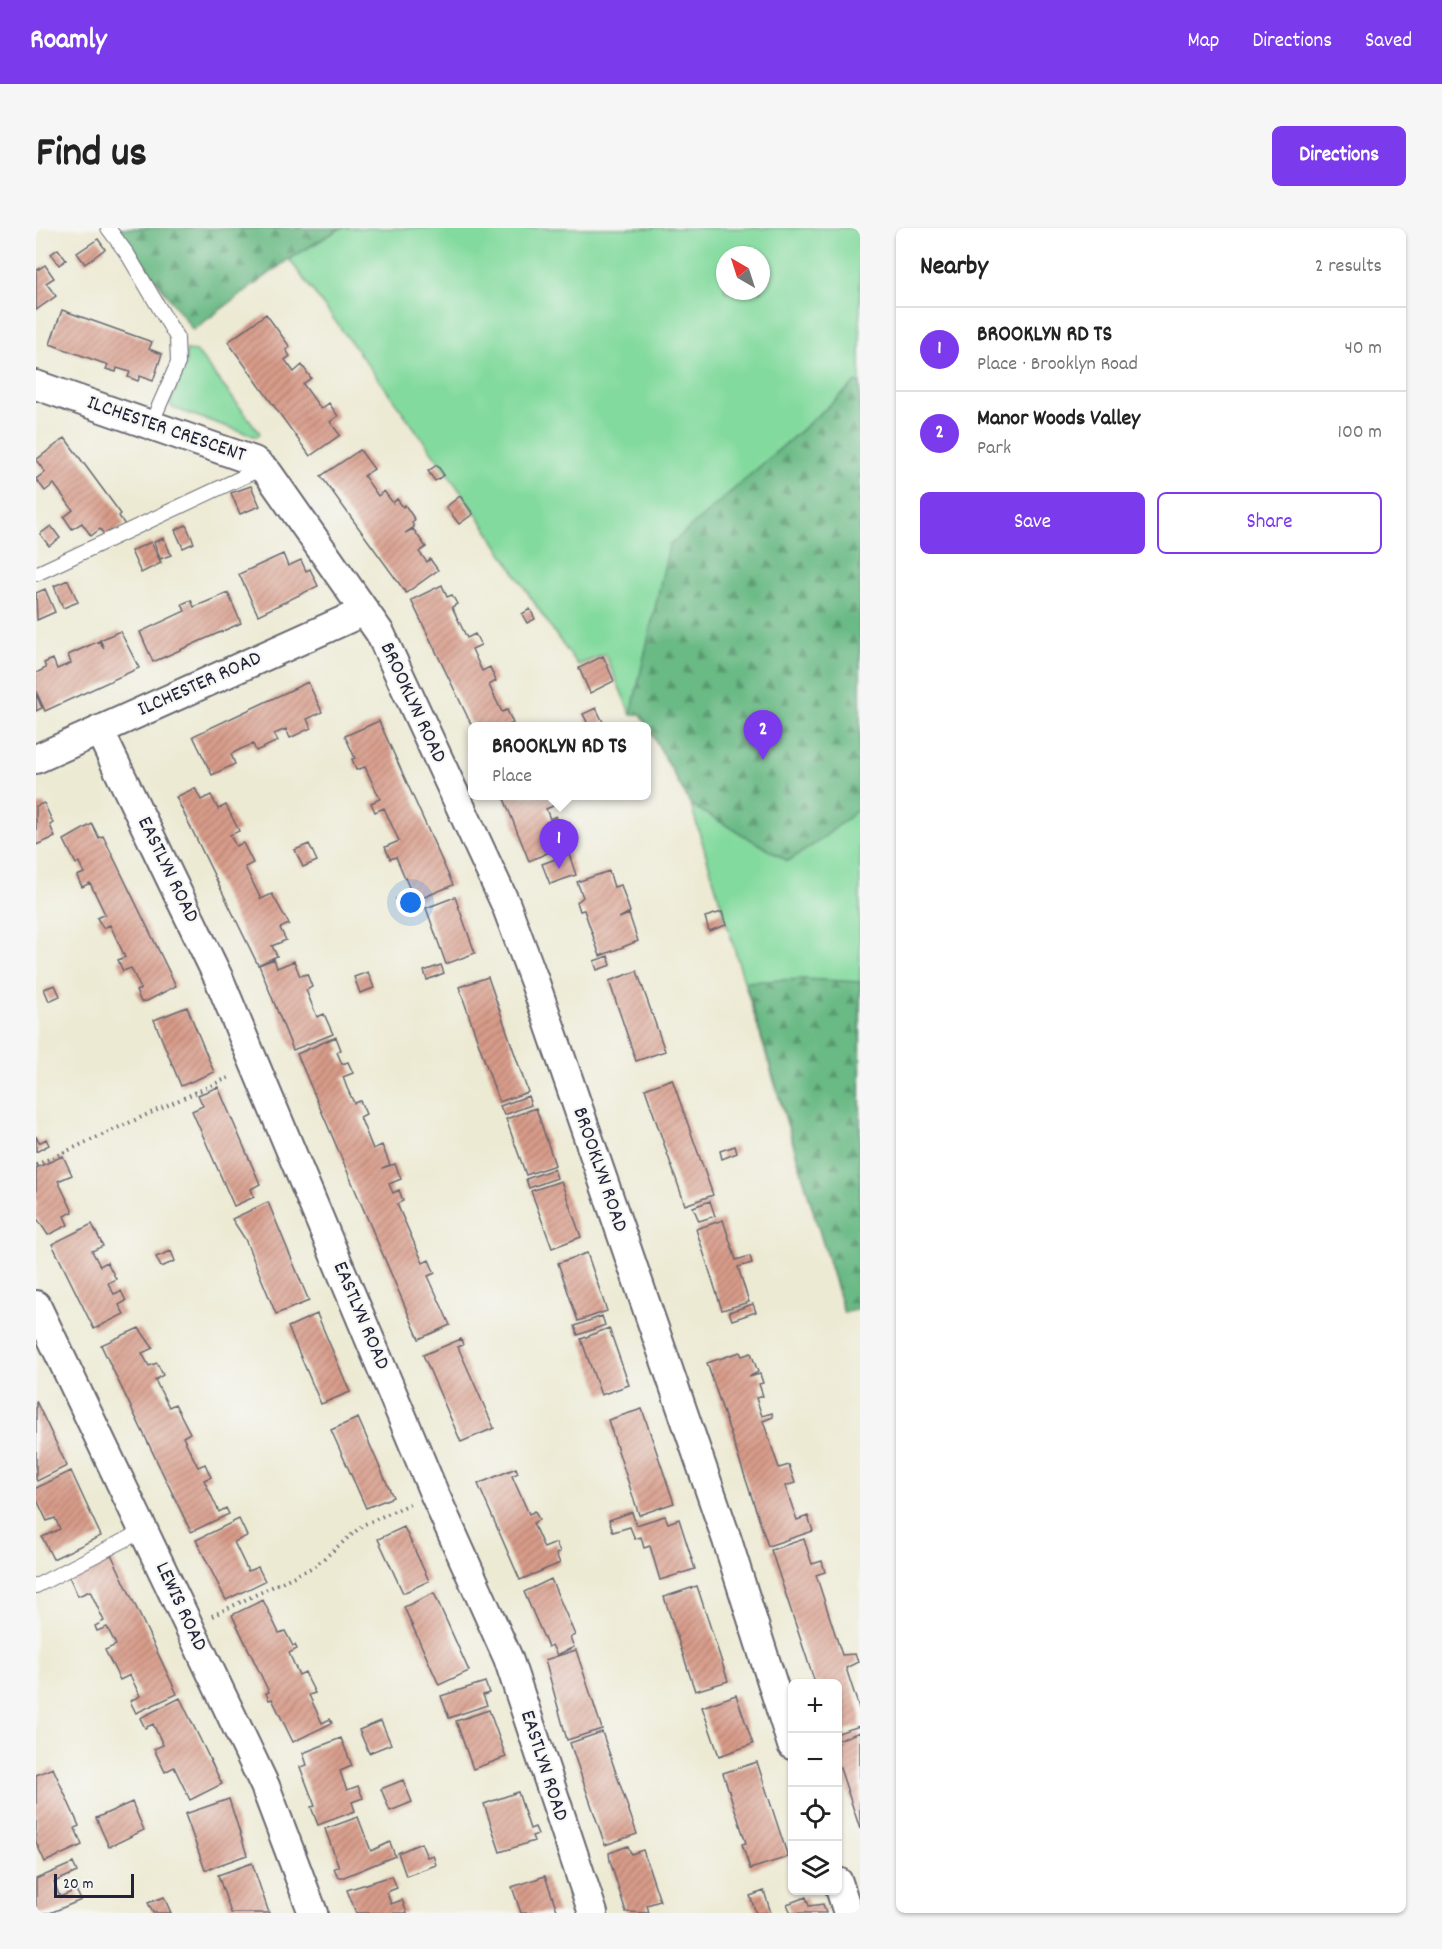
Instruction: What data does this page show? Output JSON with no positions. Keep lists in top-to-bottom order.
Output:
{
  "streets": {
    "street": [
      "ILCHESTER CRESCENT",
      "ILCHESTER ROAD",
      "BROOKLYN ROAD",
      "EASTLYN ROAD",
      "LEWIS ROAD"
    ]
  },
  "crossings": [
    ["ILCHESTER CRESCENT", "ILCHESTER ROAD"],
    ["ILCHESTER CRESCENT", "BROOKLYN ROAD"],
    ["ILCHESTER ROAD", "BROOKLYN ROAD"],
    ["ILCHESTER ROAD", "EASTLYN ROAD"]
  ],
  "scale_bar": "20 m",
  "north": "top left",
  "page": {
    "header": "Roamly",
    "nav": ["Map", "Directions", "Saved"],
    "title": "Find us",
    "buttons": [
      "Directions",
      ["Save", "Share"]
    ],
    "heading": ["Nearby", "2 results"],
    "list": [
      {
        "mark": "1",
        "name": "BROOKLYN RD TS",
        "note": "Place · Brooklyn Road",
        "value": "40 m"
      },
      {
        "mark": "2",
        "name": "Manor Woods Valley",
        "note": "Park",
        "value": "100 m"
      }
    ],
    "pins": ["2", "1"],
    "popup": ["BROOKLYN RD TS", "Place"],
    "map_buttons": ["+", "−"],
    "scale": "20 m"
  }
}
